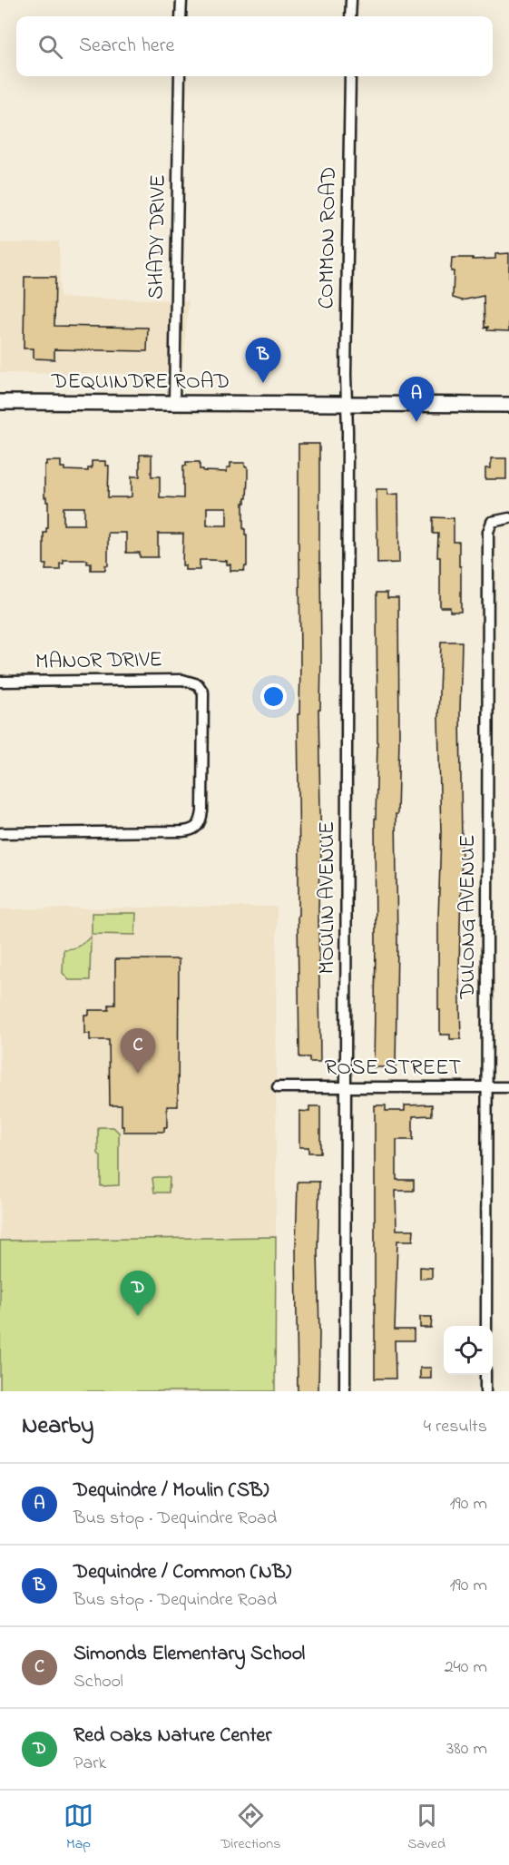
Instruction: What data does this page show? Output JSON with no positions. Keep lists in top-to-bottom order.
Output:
{
  "streets": {
    "main road": ["DEQUINDRE ROAD"],
    "street": [
      "SHADY DRIVE",
      "COMMON ROAD",
      "MANOR DRIVE",
      "MOULIN AVENUE",
      "DULONG AVENUE",
      "ROSE STREET"
    ]
  },
  "crossings": [
    ["SHADY DRIVE", "DEQUINDRE ROAD"],
    ["COMMON ROAD", "DEQUINDRE ROAD"],
    ["COMMON ROAD", "MOULIN AVENUE"],
    ["DEQUINDRE ROAD", "MOULIN AVENUE"],
    ["MOULIN AVENUE", "ROSE STREET"],
    ["DULONG AVENUE", "ROSE STREET"]
  ],
  "page": {
    "search": "Search here",
    "pins": [
      "B",
      "A",
      "C",
      "D"
    ],
    "heading": ["Nearby", "4 results"],
    "list": [
      {
        "mark": "A",
        "name": "Dequindre / Moulin (SB)",
        "note": "Bus stop · Dequindre Road",
        "value": "190 m"
      },
      {
        "mark": "B",
        "name": "Dequindre / Common (NB)",
        "note": "Bus stop · Dequindre Road",
        "value": "190 m"
      },
      {
        "mark": "C",
        "name": "Simonds Elementary School",
        "note": "School",
        "value": "240 m"
      },
      {
        "mark": "D",
        "name": "Red Oaks Nature Center",
        "note": "Park",
        "value": "380 m"
      }
    ],
    "nav": ["Map", "Directions", "Saved"]
  }
}
